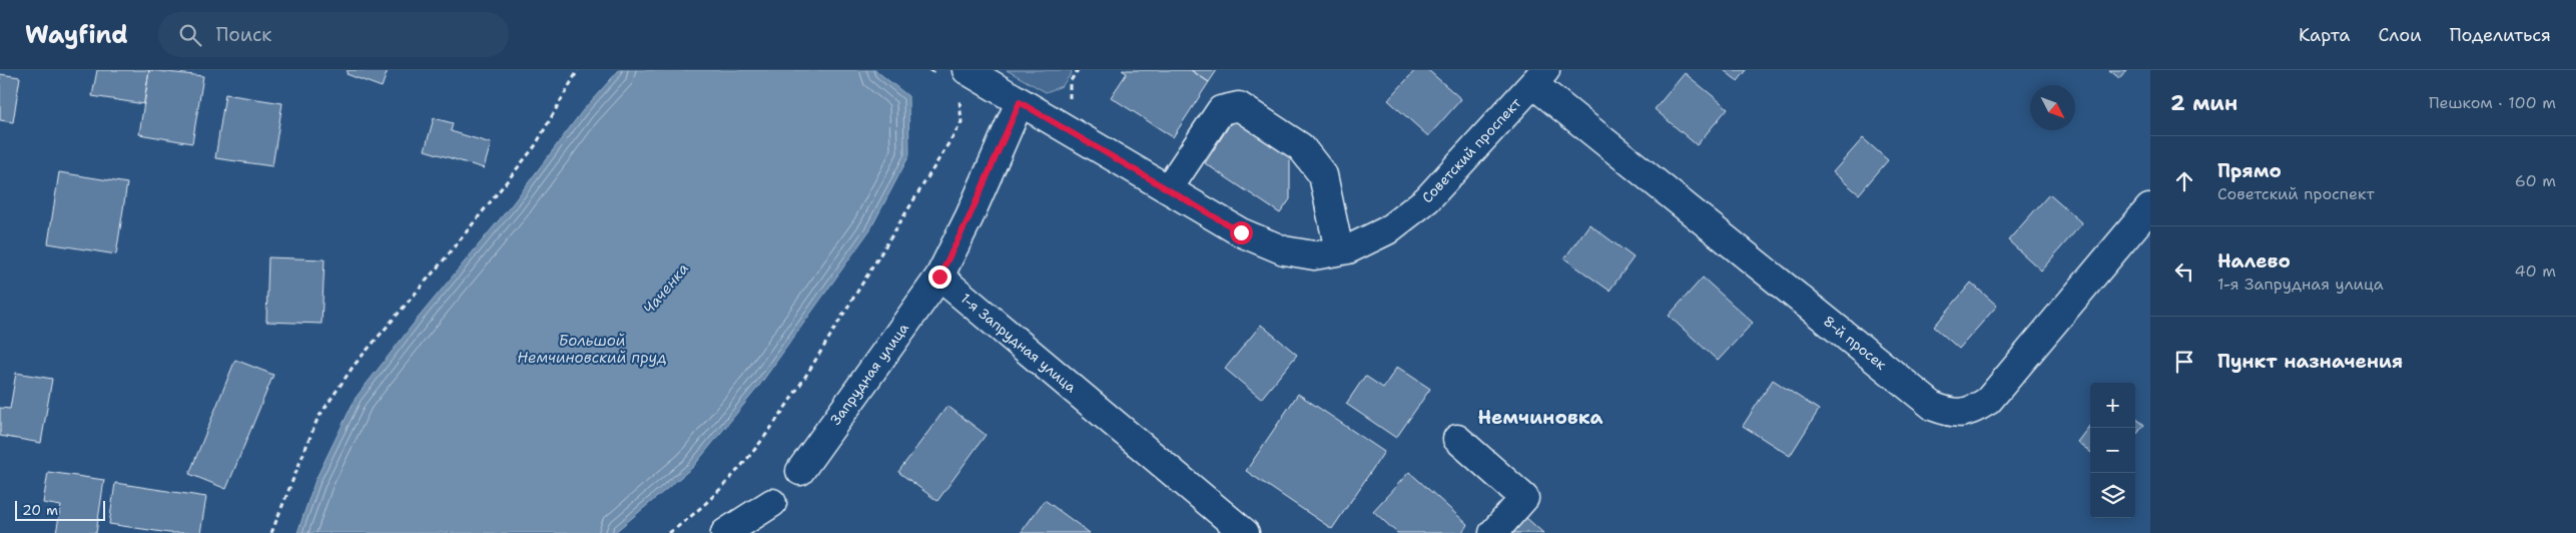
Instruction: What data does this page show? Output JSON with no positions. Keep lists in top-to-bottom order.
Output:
{
  "streets": {
    "street": [
      "Советский проспект",
      "1-я Запрудная улица",
      "8-й просек",
      "Запрудная улица"
    ]
  },
  "crossings": [
    ["Советский проспект", "8-й просек"],
    ["1-я Запрудная улица", "Запрудная улица"]
  ],
  "districts": ["Немчиновка"],
  "water": ["Чаченка", "Большой Немчиновский пруд"],
  "scale_bar": "20 m",
  "north": "bottom right",
  "page": {
    "header": "Wayfind",
    "search": "Поиск",
    "nav": ["Карта", "Слои", "Поделиться"],
    "heading": ["2 мин", "Пешком · 100 m"],
    "list": [
      ["Прямо", "Советский проспект", "60 m"],
      ["Налево", "1-я Запрудная улица", "40 m"],
      "Пункт назначения"
    ],
    "map_buttons": ["+", "−"],
    "scale": "20 m"
  }
}
